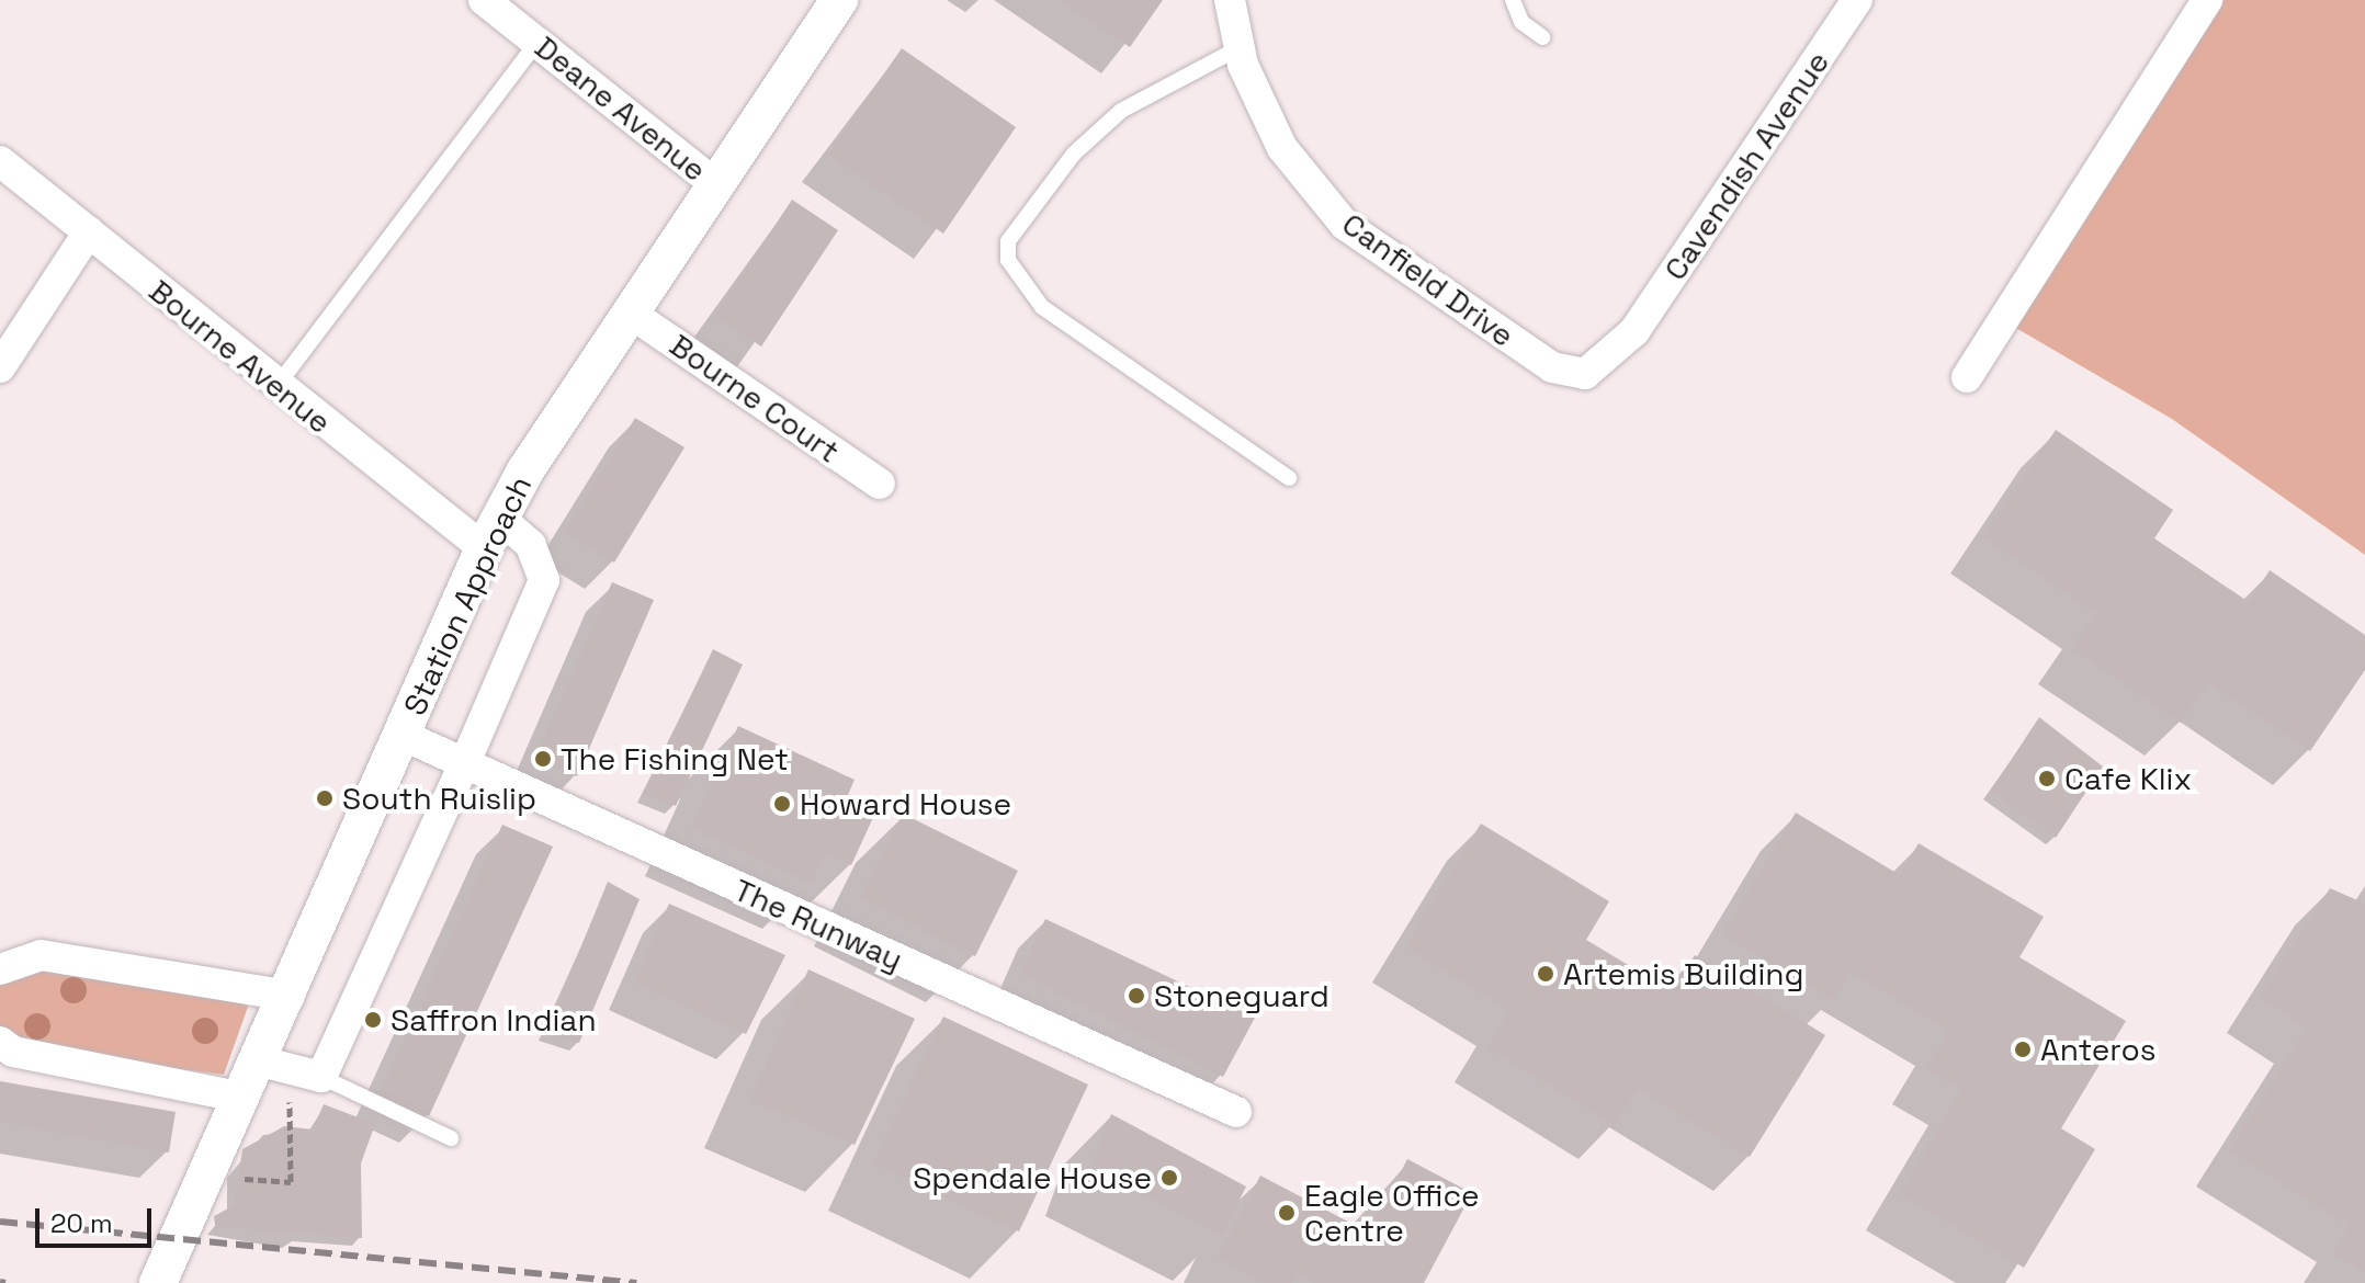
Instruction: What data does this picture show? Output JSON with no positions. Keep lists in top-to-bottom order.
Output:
{
  "streets": {
    "street": [
      "Deane Avenue",
      "Cavendish Avenue",
      "Canfield Drive",
      "Bourne Avenue",
      "Bourne Court",
      "Station Approach",
      "The Runway"
    ]
  },
  "crossings": [
    ["Deane Avenue", "Station Approach"],
    ["Cavendish Avenue", "Canfield Drive"],
    ["Bourne Avenue", "Station Approach"],
    ["Bourne Avenue", "The Runway"],
    ["Bourne Court", "Station Approach"],
    ["Station Approach", "The Runway"]
  ],
  "places": [
    "The Fishing Net",
    "Cafe Klix",
    "South Ruislip",
    "Howard House",
    "Artemis Building",
    "Stoneguard",
    "Saffron Indian",
    "Anteros",
    "Spendale House",
    "Eagle Office Centre"
  ],
  "scale_bar": "20 m"
}
